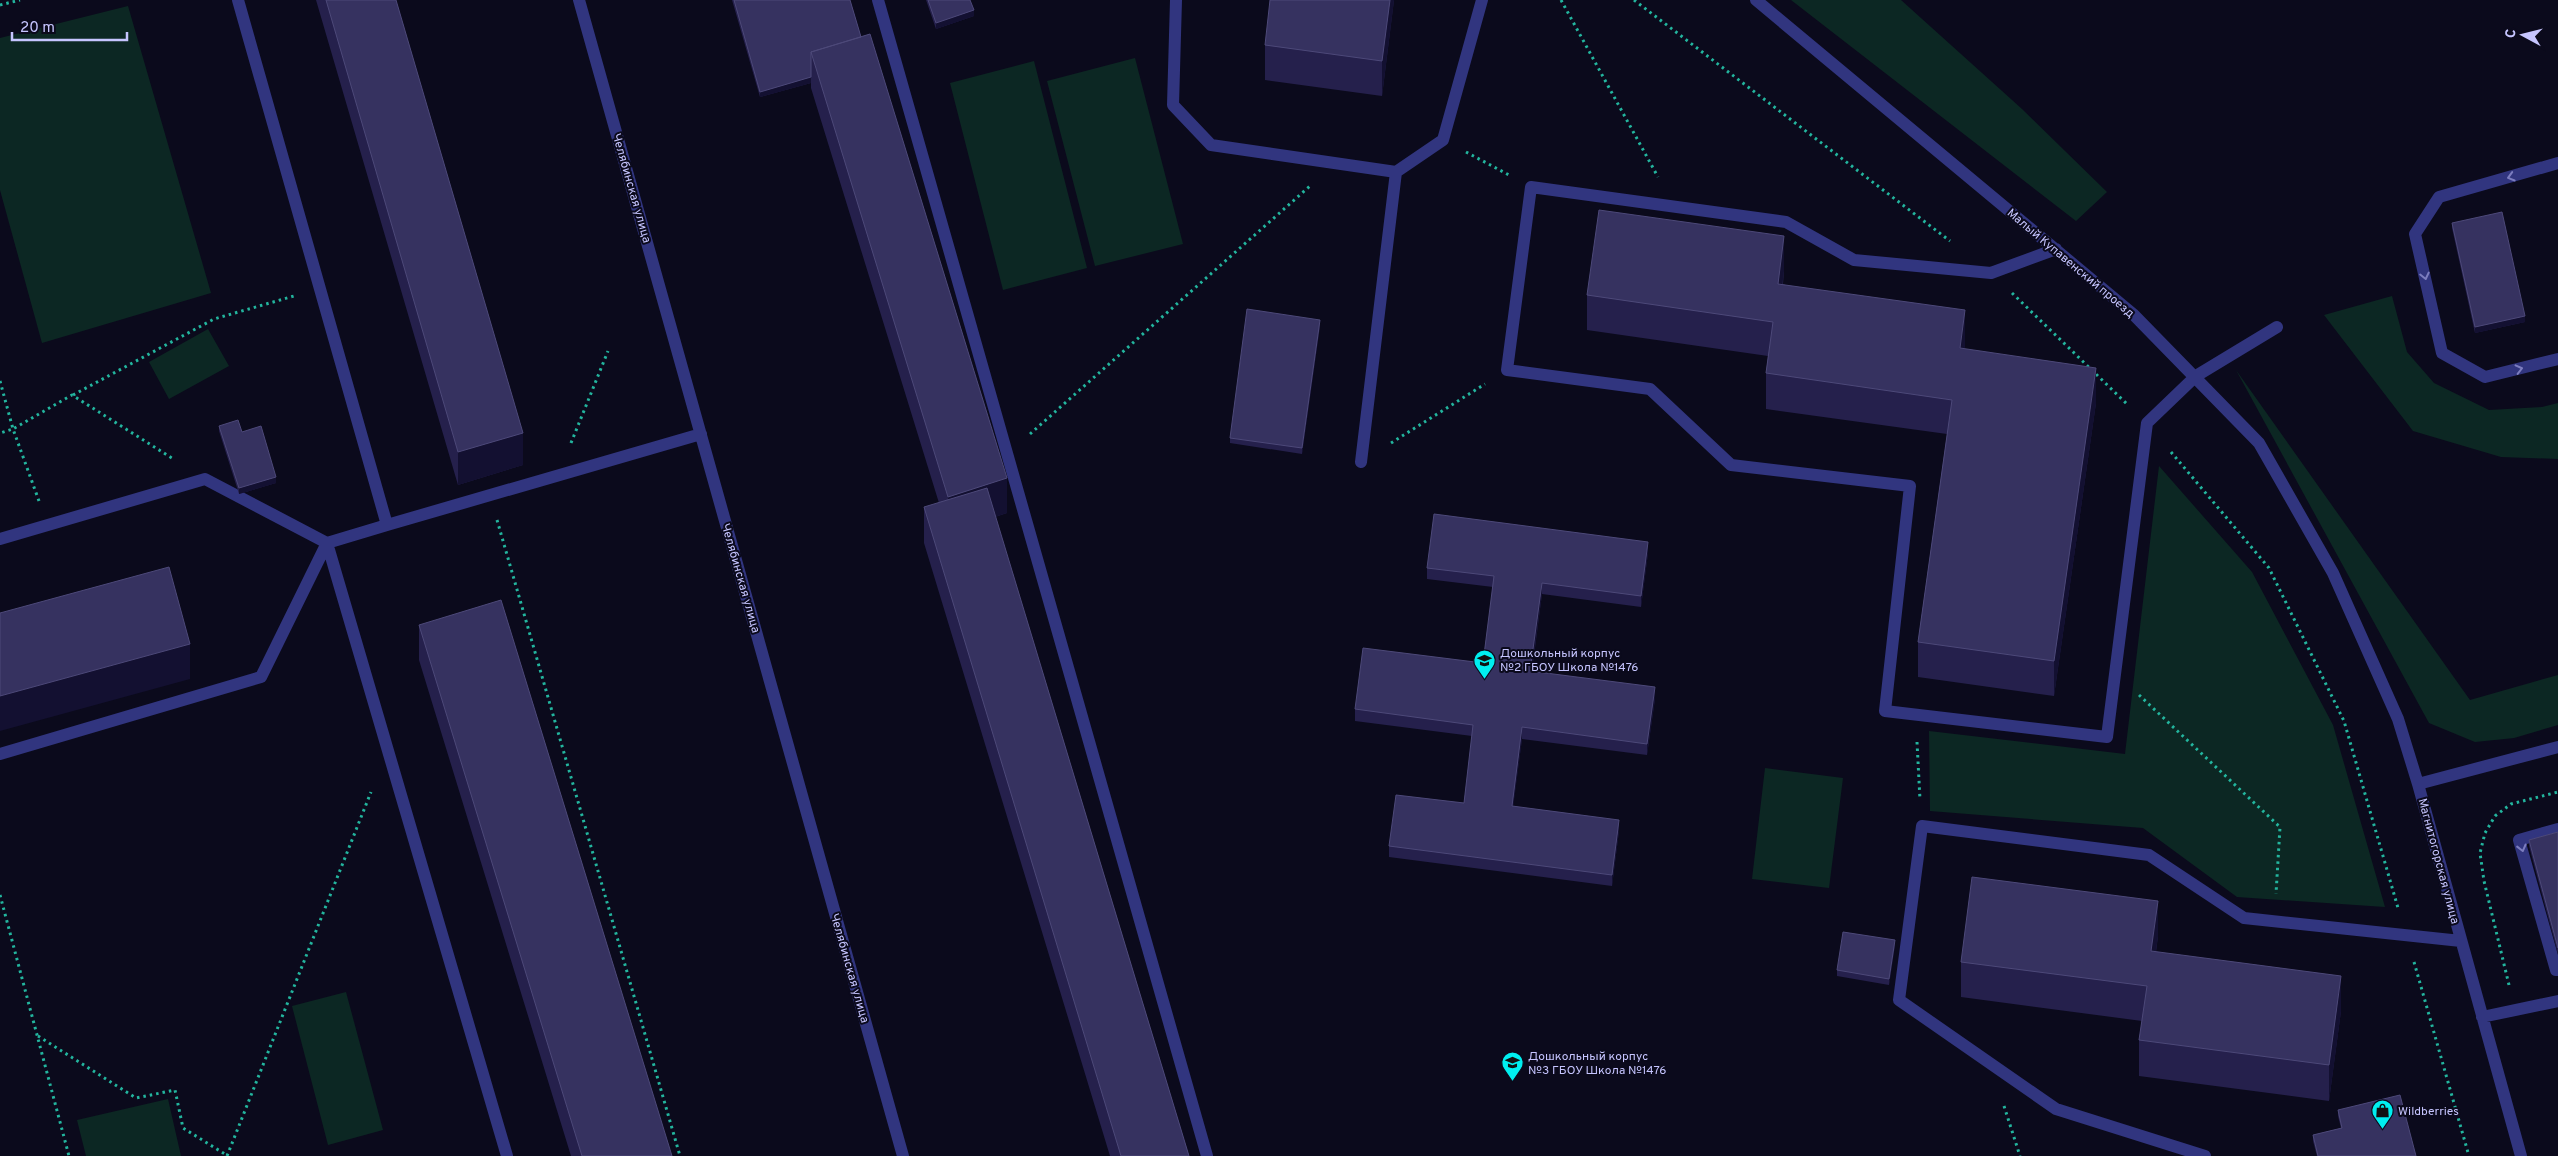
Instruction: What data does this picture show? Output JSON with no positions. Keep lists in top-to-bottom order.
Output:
{
  "streets": {
    "street": ["Челябинская улица", "Малый Купавенский проезд", "Магнитогорская улица"]
  },
  "crossings": [
    ["Малый Купавенский проезд", "Магнитогорская улица"]
  ],
  "places": {
    "school or university": ["Дошкольный корпус №2 ГБОУ Школа №1476", "Дошкольный корпус №3 ГБОУ Школа №1476"],
    "shop": ["Wildberries"]
  },
  "scale_bar": "20 m",
  "north": "left"
}
